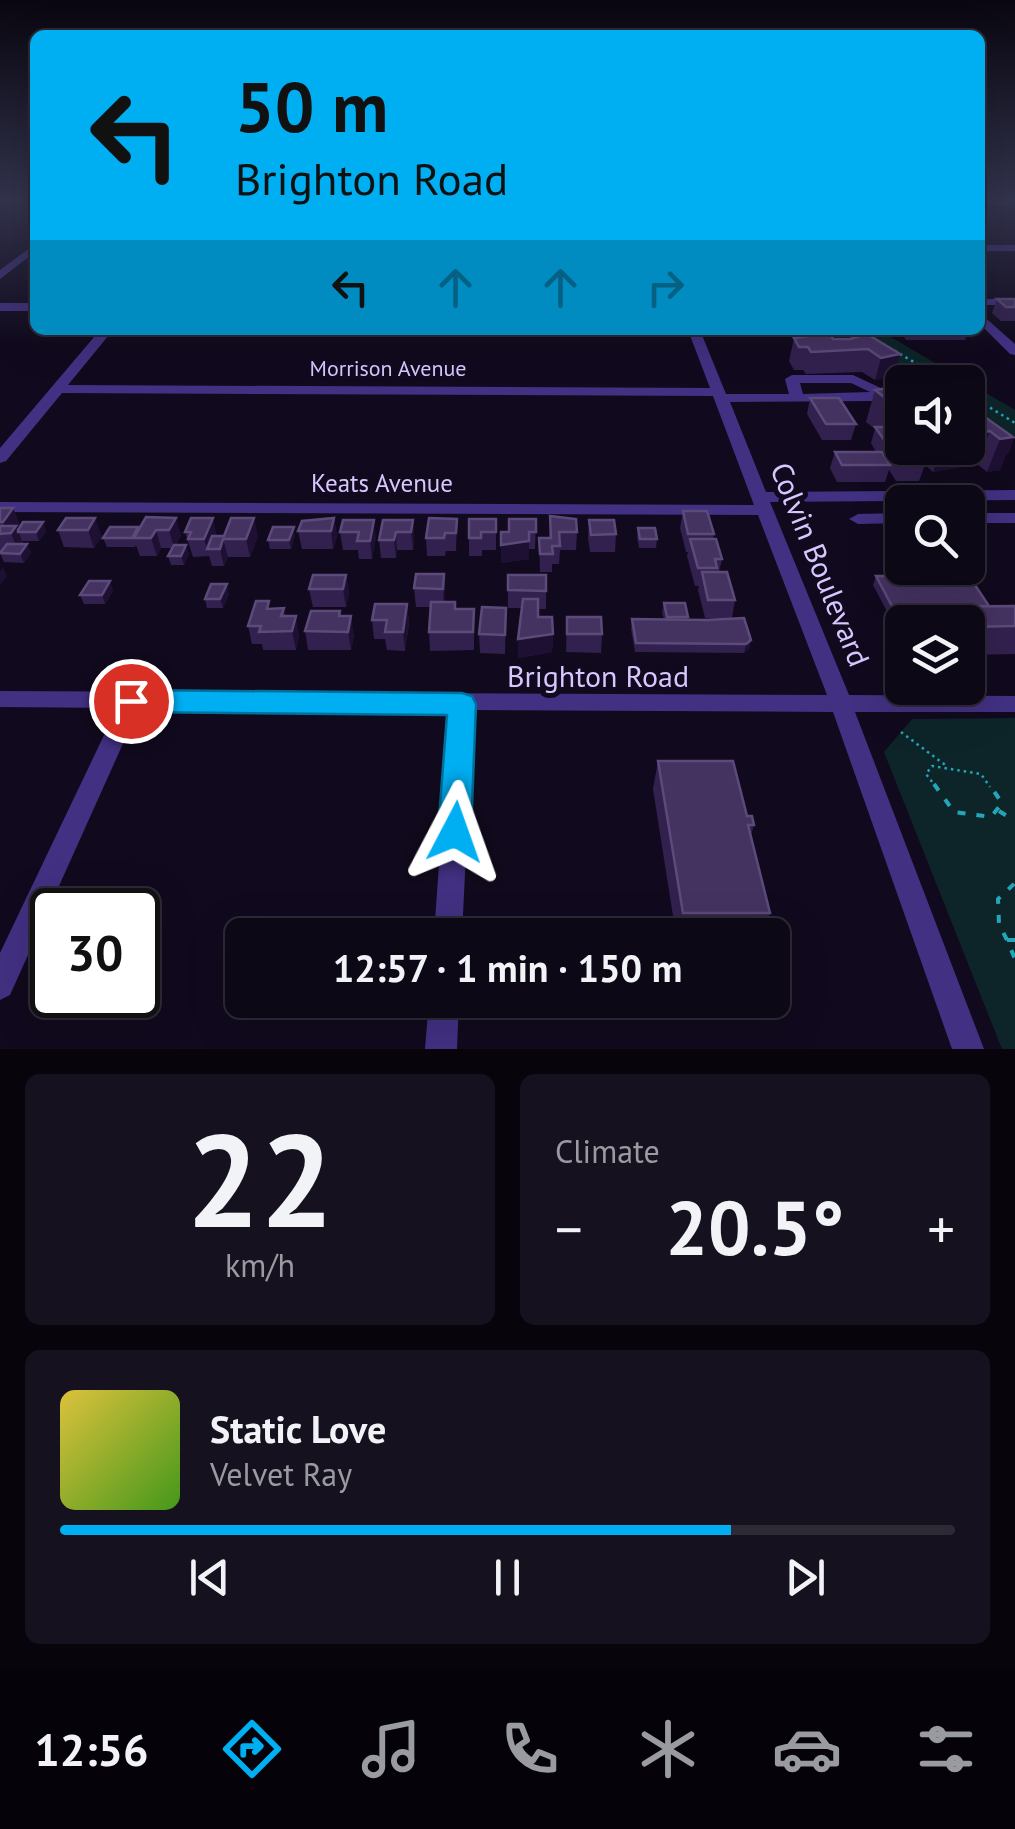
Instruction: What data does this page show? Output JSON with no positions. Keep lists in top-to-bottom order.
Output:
{
  "streets": {
    "street": [
      "Morrison Avenue",
      "Keats Avenue",
      "Colvin Boulevard",
      "Brighton Road"
    ]
  },
  "crossings": [
    ["Morrison Avenue", "Colvin Boulevard"],
    ["Keats Avenue", "Colvin Boulevard"],
    ["Colvin Boulevard", "Brighton Road"]
  ],
  "page": {
    "turn": ["50 m", "Brighton Road"],
    "limit": "30",
    "trip": "12:57 · 1 min · 150 m",
    "tile": [
      ["22", "km/h"],
      "Climate"
    ],
    "heat": ["−", "20.5°", "+"],
    "song": ["Static Love", "Velvet Ray"],
    "tabs": "12:56"
  }
}
